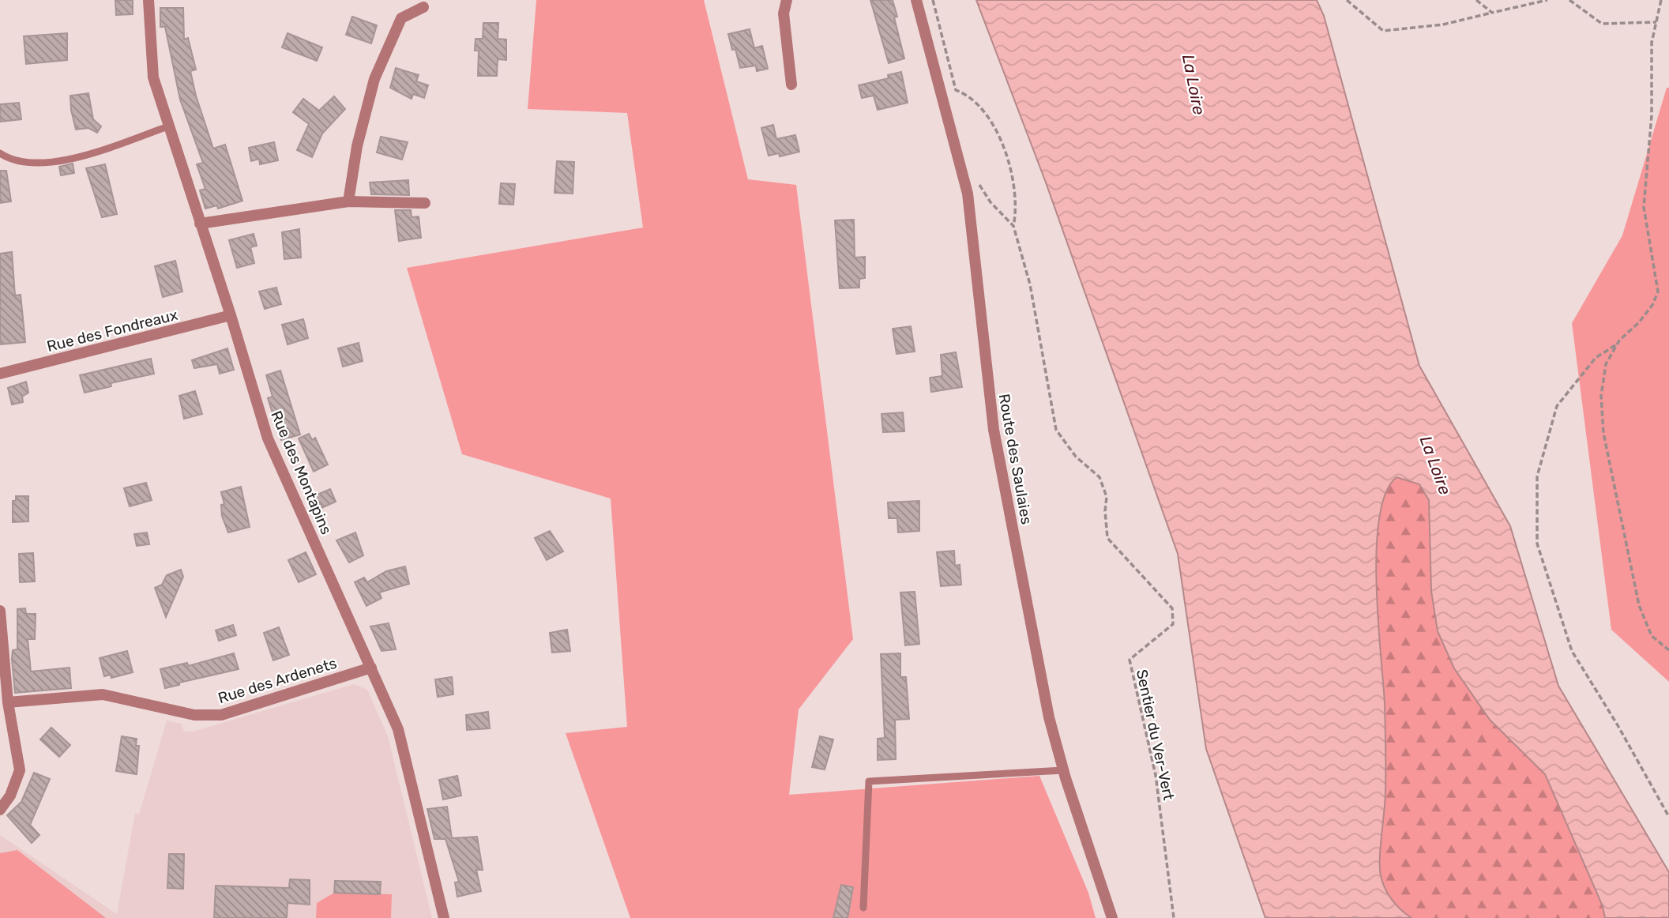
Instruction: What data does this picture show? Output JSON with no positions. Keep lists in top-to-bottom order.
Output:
{
  "streets": {
    "street": [
      "Rue des Fondreaux",
      "Route des Saulaies",
      "Rue des Montapins",
      "Rue des Ardenets"
    ],
    "path": ["Sentier du Ver-Vert"]
  },
  "crossings": [
    ["Rue des Fondreaux", "Rue des Montapins"],
    ["Rue des Montapins", "Rue des Ardenets"]
  ],
  "water": ["La Loire"]
}
